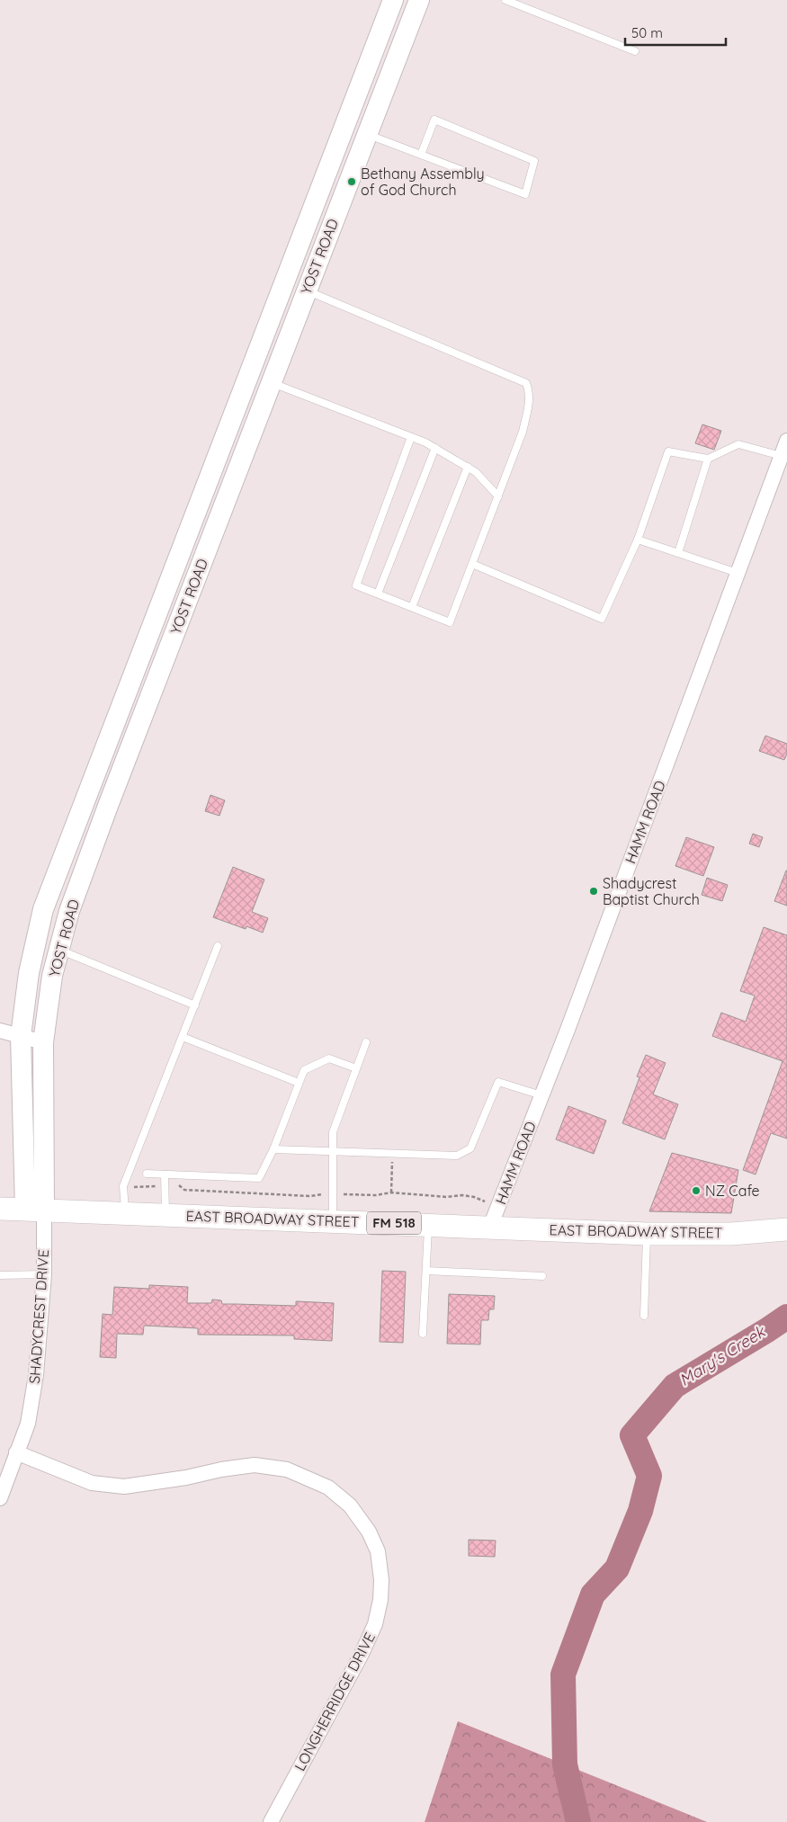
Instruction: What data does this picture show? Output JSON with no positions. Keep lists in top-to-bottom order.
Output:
{
  "streets": {
    "main road": ["YOST ROAD", "EAST BROADWAY STREET", "FM 518"],
    "street": ["HAMM ROAD", "SHADYCREST DRIVE", "LONGHERRIDGE DRIVE"]
  },
  "crossings": [
    ["YOST ROAD", "EAST BROADWAY STREET"],
    ["YOST ROAD", "SHADYCREST DRIVE"],
    ["HAMM ROAD", "EAST BROADWAY STREET"],
    ["EAST BROADWAY STREET", "SHADYCREST DRIVE"],
    ["SHADYCREST DRIVE", "LONGHERRIDGE DRIVE"]
  ],
  "water": ["Mary's Creek"],
  "places": ["Bethany Assembly of God Church", "Shadycrest Baptist Church", "NZ Cafe"],
  "scale_bar": "50 m"
}
